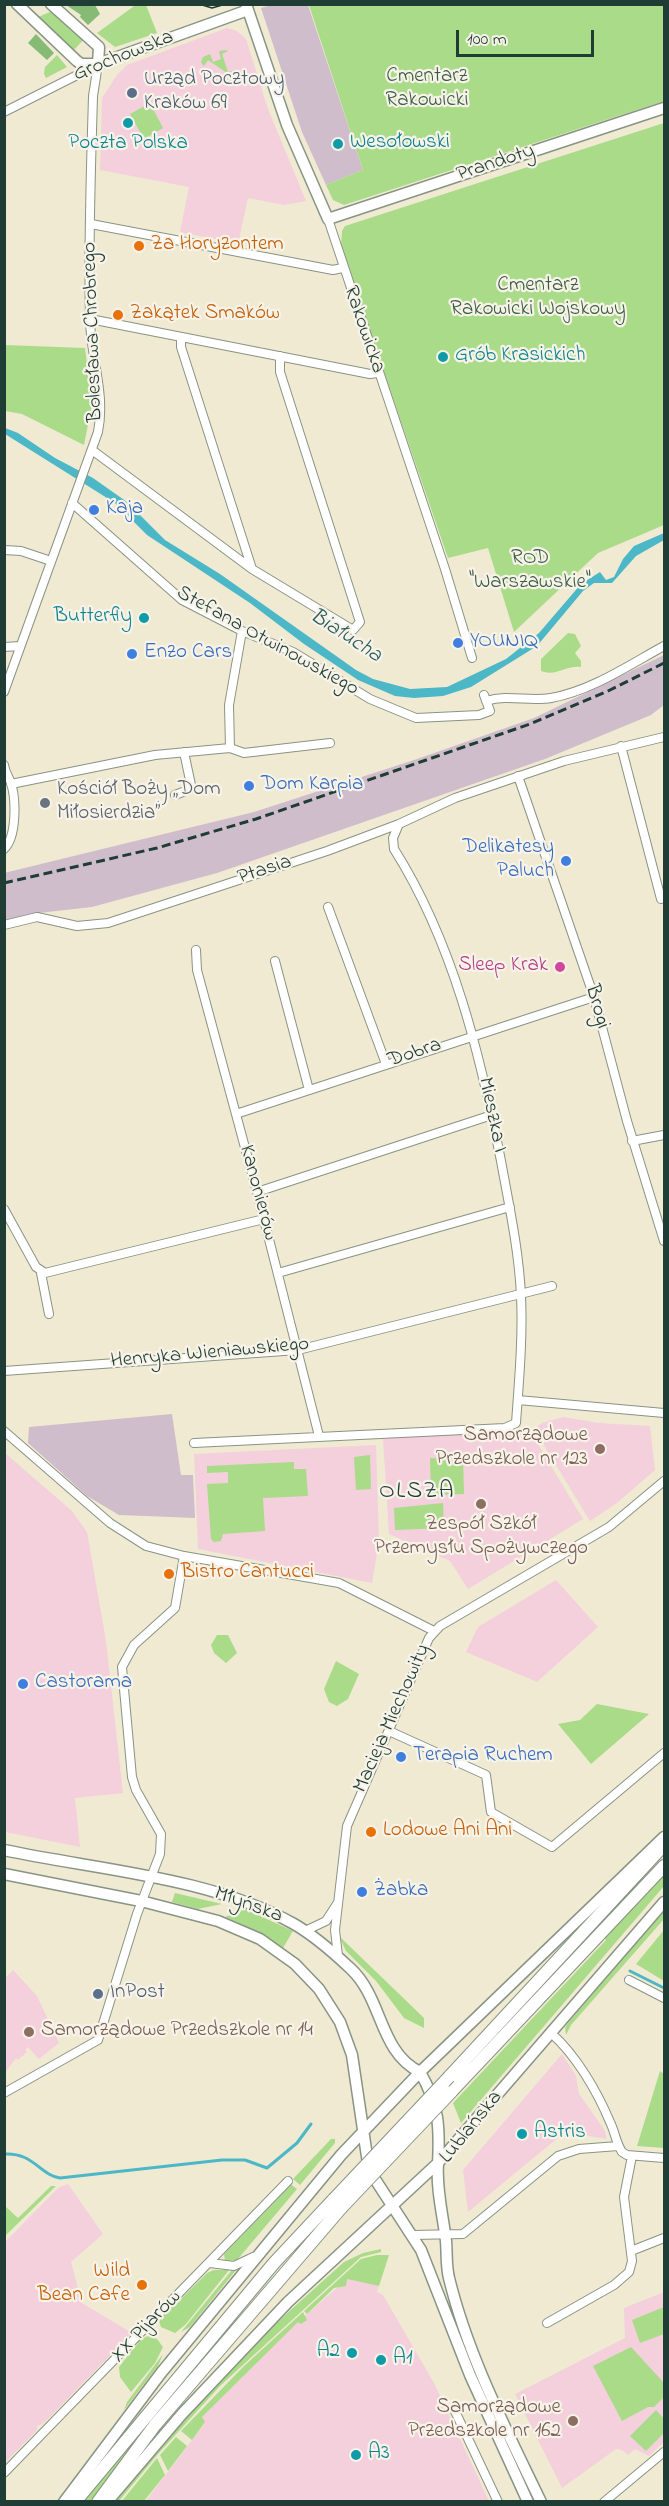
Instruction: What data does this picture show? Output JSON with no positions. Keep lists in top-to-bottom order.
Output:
{
  "streets": {
    "main road": [
      "Grochowska",
      "Prandoty",
      "Rakowicka",
      "Młyńska",
      "Lublańska"
    ],
    "street": [
      "Bolesława Chrobrego",
      "Stefana Otwinowskiego",
      "Ptasia",
      "Brogi",
      "Dobra",
      "Mieszka I",
      "Kanonierów",
      "Henryka Wieniawskiego",
      "Macieja Miechowity",
      "XX Pijarów"
    ]
  },
  "crossings": [
    ["Grochowska", "Rakowicka"],
    ["Grochowska", "Bolesława Chrobrego"],
    ["Prandoty", "Rakowicka"],
    ["Bolesława Chrobrego", "Stefana Otwinowskiego"],
    ["Ptasia", "Brogi"],
    ["Ptasia", "Mieszka I"],
    ["Brogi", "Dobra"],
    ["Dobra", "Mieszka I"],
    ["Dobra", "Kanonierów"],
    ["Mieszka I", "Kanonierów"],
    ["Mieszka I", "Henryka Wieniawskiego"],
    ["Kanonierów", "Henryka Wieniawskiego"],
    ["Macieja Miechowity", "Młyńska"]
  ],
  "districts": ["OLSZA"],
  "water": ["Białucha"],
  "parks": ["Cmentarz Rakowicki", "Cmentarz Rakowicki Wojskowy", "ROD \"Warszawskie\""],
  "places": [
    "Urząd Pocztowy Kraków 69",
    "Poczta Polska",
    "Wesołowski",
    "Za Horyzontem",
    "Zakątek Smaków",
    "Grób Krasickich",
    "Kaja",
    "Butterfly",
    "YOUNIQ",
    "Enzo Cars",
    "Dom Karpia",
    "Kościół Boży „Dom Miłosierdzia”",
    "Delikatesy Paluch",
    "Sleep Krak",
    "Samorządowe Przedszkole nr 123",
    "Zespół Szkół Przemysłu Spożywczego",
    "Bistro Cantucci",
    "Castorama",
    "Terapia Ruchem",
    "Lodowe Ani Ani",
    "Żabka",
    "InPost",
    "Samorządowe Przedszkole nr 14",
    "Astris",
    "Wild Bean Cafe",
    "A2",
    "A1",
    "Samorządowe Przedszkole nr 162",
    "A3"
  ],
  "scale_bar": "100 m"
}
